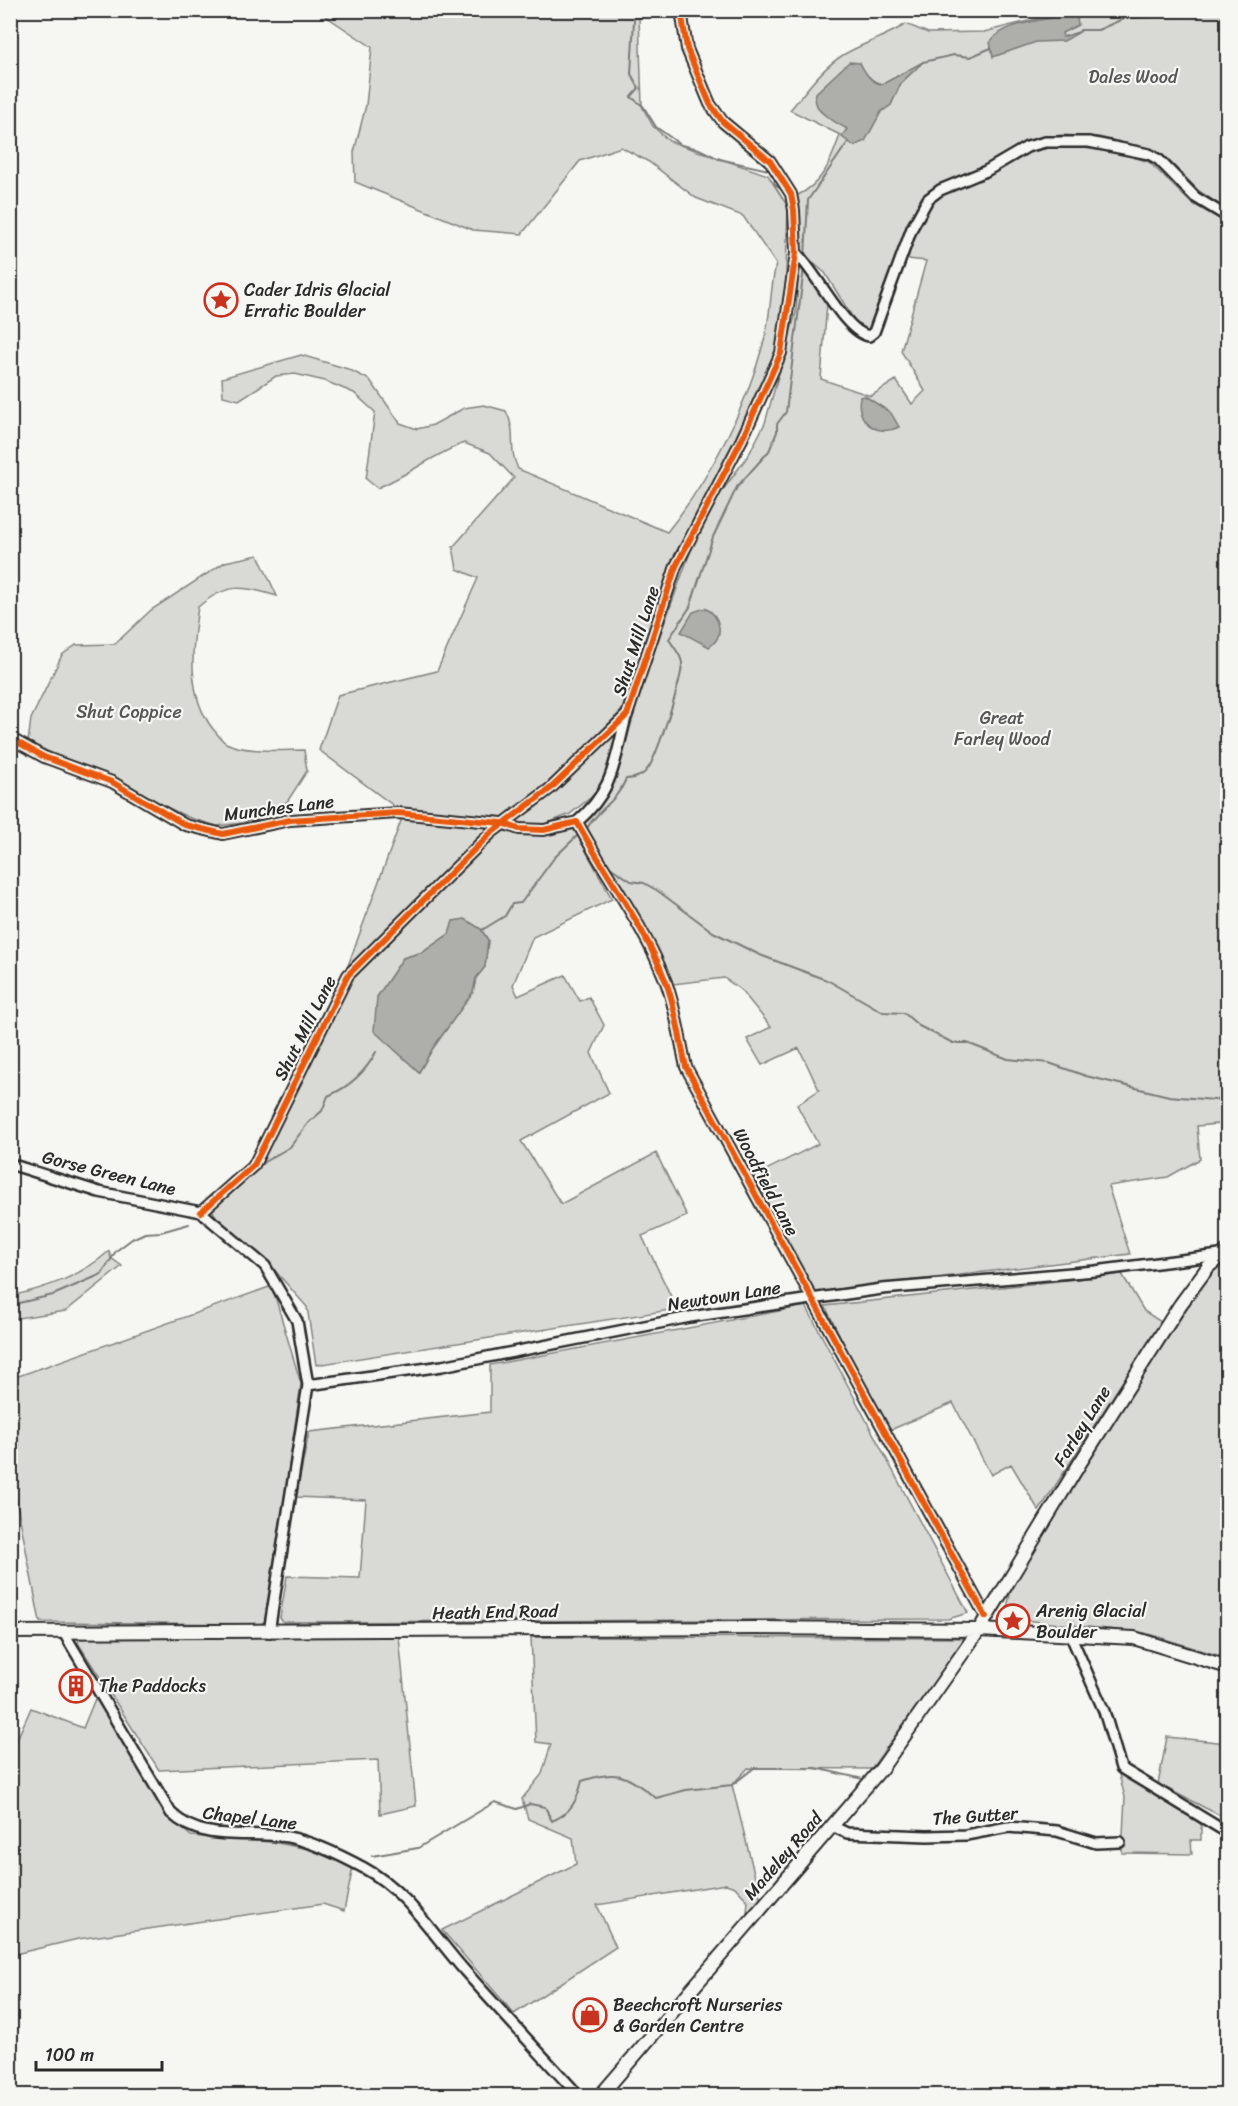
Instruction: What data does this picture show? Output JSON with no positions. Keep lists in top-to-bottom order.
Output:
{
  "streets": {
    "street": [
      "Shut Mill Lane",
      "Munches Lane",
      "Gorse Green Lane",
      "Woodfield Lane",
      "Newtown Lane",
      "Farley Lane",
      "Heath End Road",
      "The Gutter",
      "Chapel Lane",
      "Madeley Road"
    ]
  },
  "crossings": [
    ["Shut Mill Lane", "Munches Lane"],
    ["Shut Mill Lane", "Gorse Green Lane"],
    ["Woodfield Lane", "Newtown Lane"],
    ["Woodfield Lane", "Farley Lane"],
    ["Newtown Lane", "Farley Lane"],
    ["Farley Lane", "Heath End Road"],
    ["Farley Lane", "Madeley Road"],
    ["Heath End Road", "Chapel Lane"],
    ["Heath End Road", "Madeley Road"],
    ["The Gutter", "Madeley Road"]
  ],
  "parks": ["Dales Wood", "Shut Coppice", "Great Farley Wood"],
  "places": {
    "place": ["Cader Idris Glacial Erratic Boulder", "Arenig Glacial Boulder"],
    "building": ["The Paddocks"],
    "shop": ["Beechcroft Nurseries & Garden Centre"]
  },
  "scale_bar": "100 m"
}
